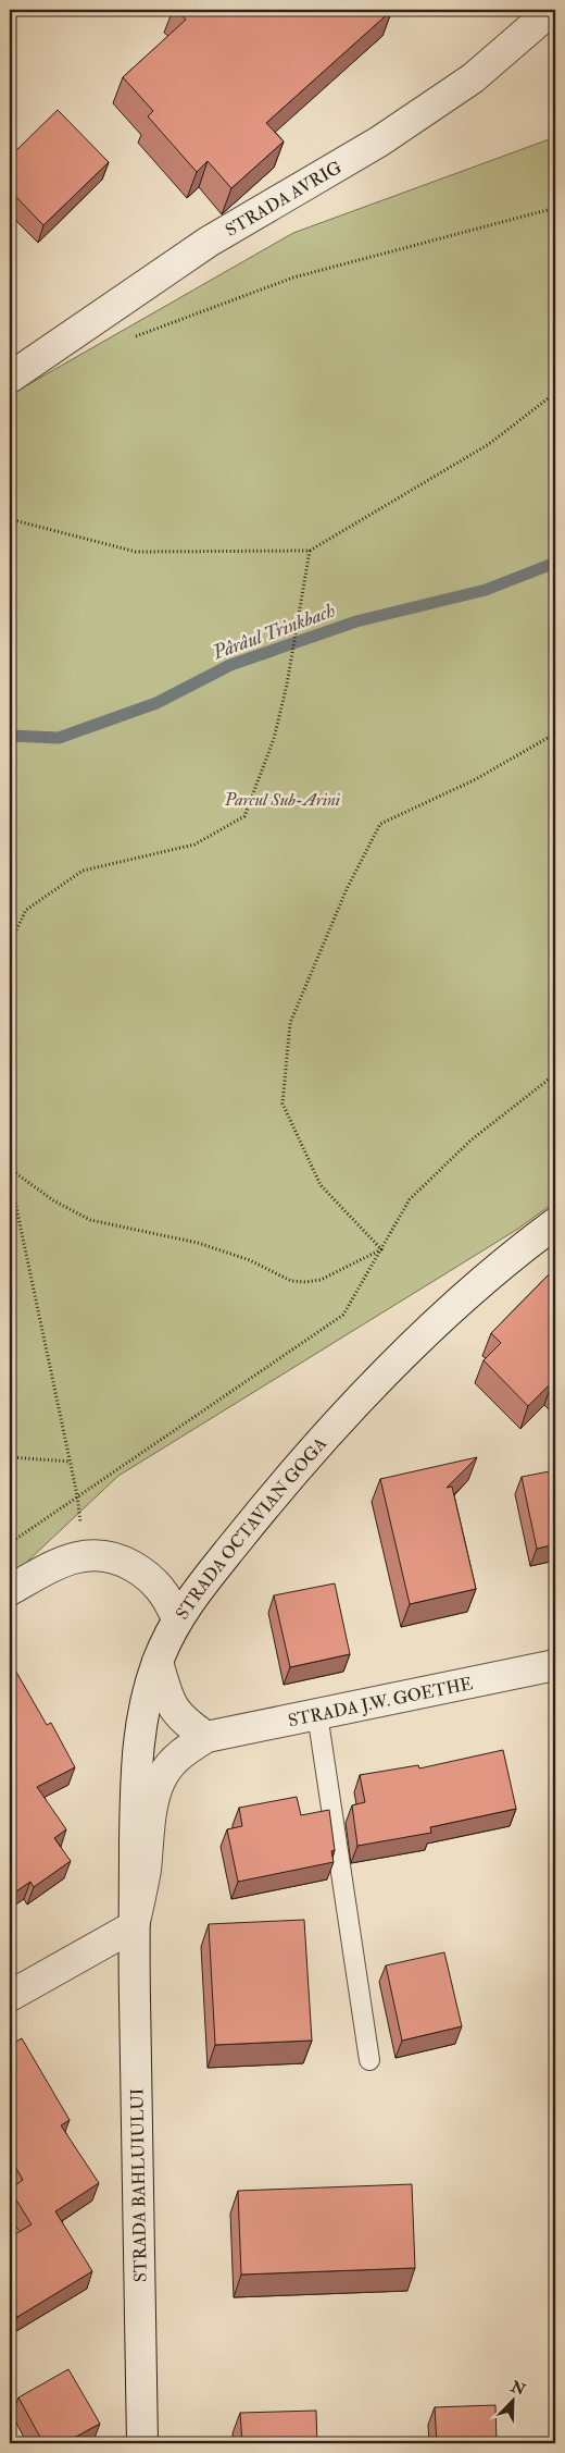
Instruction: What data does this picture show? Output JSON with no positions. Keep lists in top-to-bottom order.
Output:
{
  "streets": {
    "street": [
      "STRADA AVRIG",
      "STRADA OCTAVIAN GOGA",
      "STRADA J.W. GOETHE",
      "STRADA BAHLUIULUI"
    ]
  },
  "crossings": [
    ["STRADA OCTAVIAN GOGA", "STRADA J.W. GOETHE"],
    ["STRADA OCTAVIAN GOGA", "STRADA BAHLUIULUI"],
    ["STRADA J.W. GOETHE", "STRADA BAHLUIULUI"]
  ],
  "water": ["Pârâul Trinkbach"],
  "parks": ["Parcul Sub-Arini"],
  "north": "top right"
}
